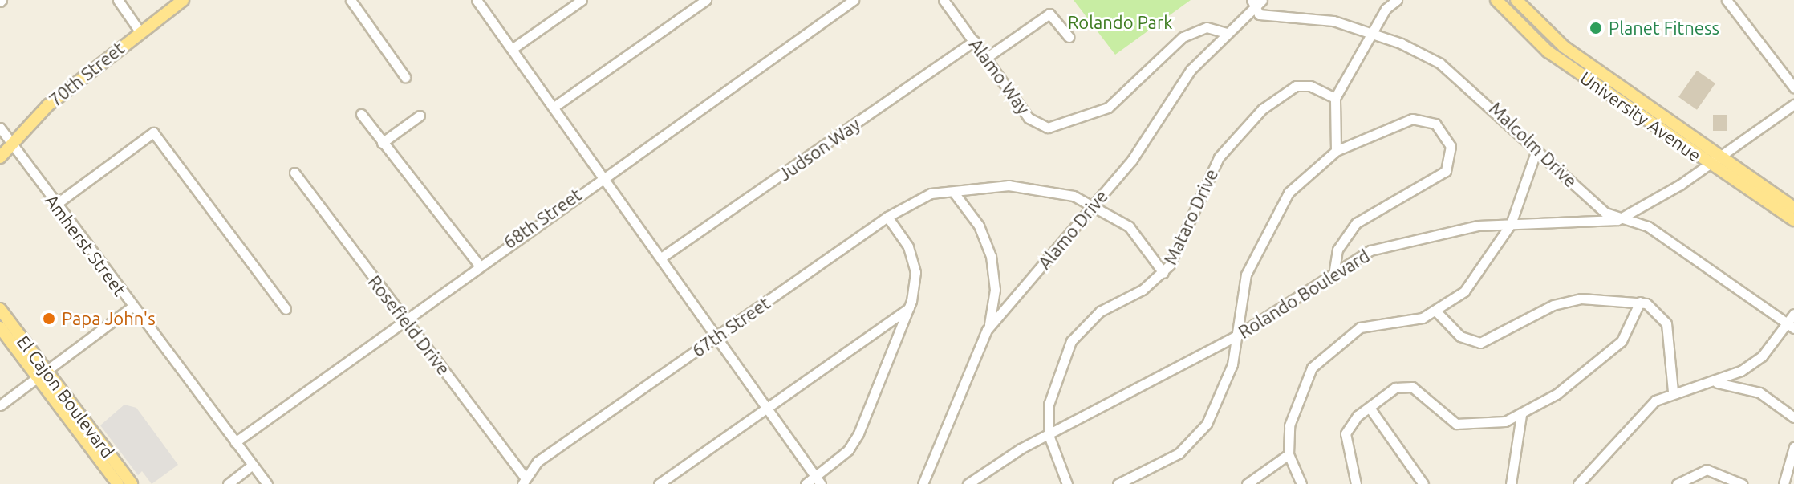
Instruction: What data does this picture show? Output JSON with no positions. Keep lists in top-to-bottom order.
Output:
{
  "streets": {
    "main road": ["70th Street", "University Avenue", "El Cajon Boulevard"],
    "street": [
      "Alamo Way",
      "Malcolm Drive",
      "Judson Way",
      "Mataro Drive",
      "68th Street",
      "Alamo Drive",
      "Amherst Street",
      "Rolando Boulevard",
      "Rosefield Drive",
      "67th Street"
    ]
  },
  "crossings": [
    ["70th Street", "Amherst Street"],
    ["Alamo Way", "Judson Way"],
    ["Alamo Way", "Alamo Drive"],
    ["University Avenue", "Rolando Boulevard"],
    ["Malcolm Drive", "Alamo Drive"],
    ["Malcolm Drive", "Rolando Boulevard"],
    ["Mataro Drive", "Rolando Boulevard"],
    ["68th Street", "Amherst Street"],
    ["68th Street", "Rosefield Drive"],
    ["Alamo Drive", "67th Street"],
    ["Rosefield Drive", "67th Street"]
  ],
  "parks": ["Rolando Park"],
  "places": ["Planet Fitness", "Papa John's"]
}
